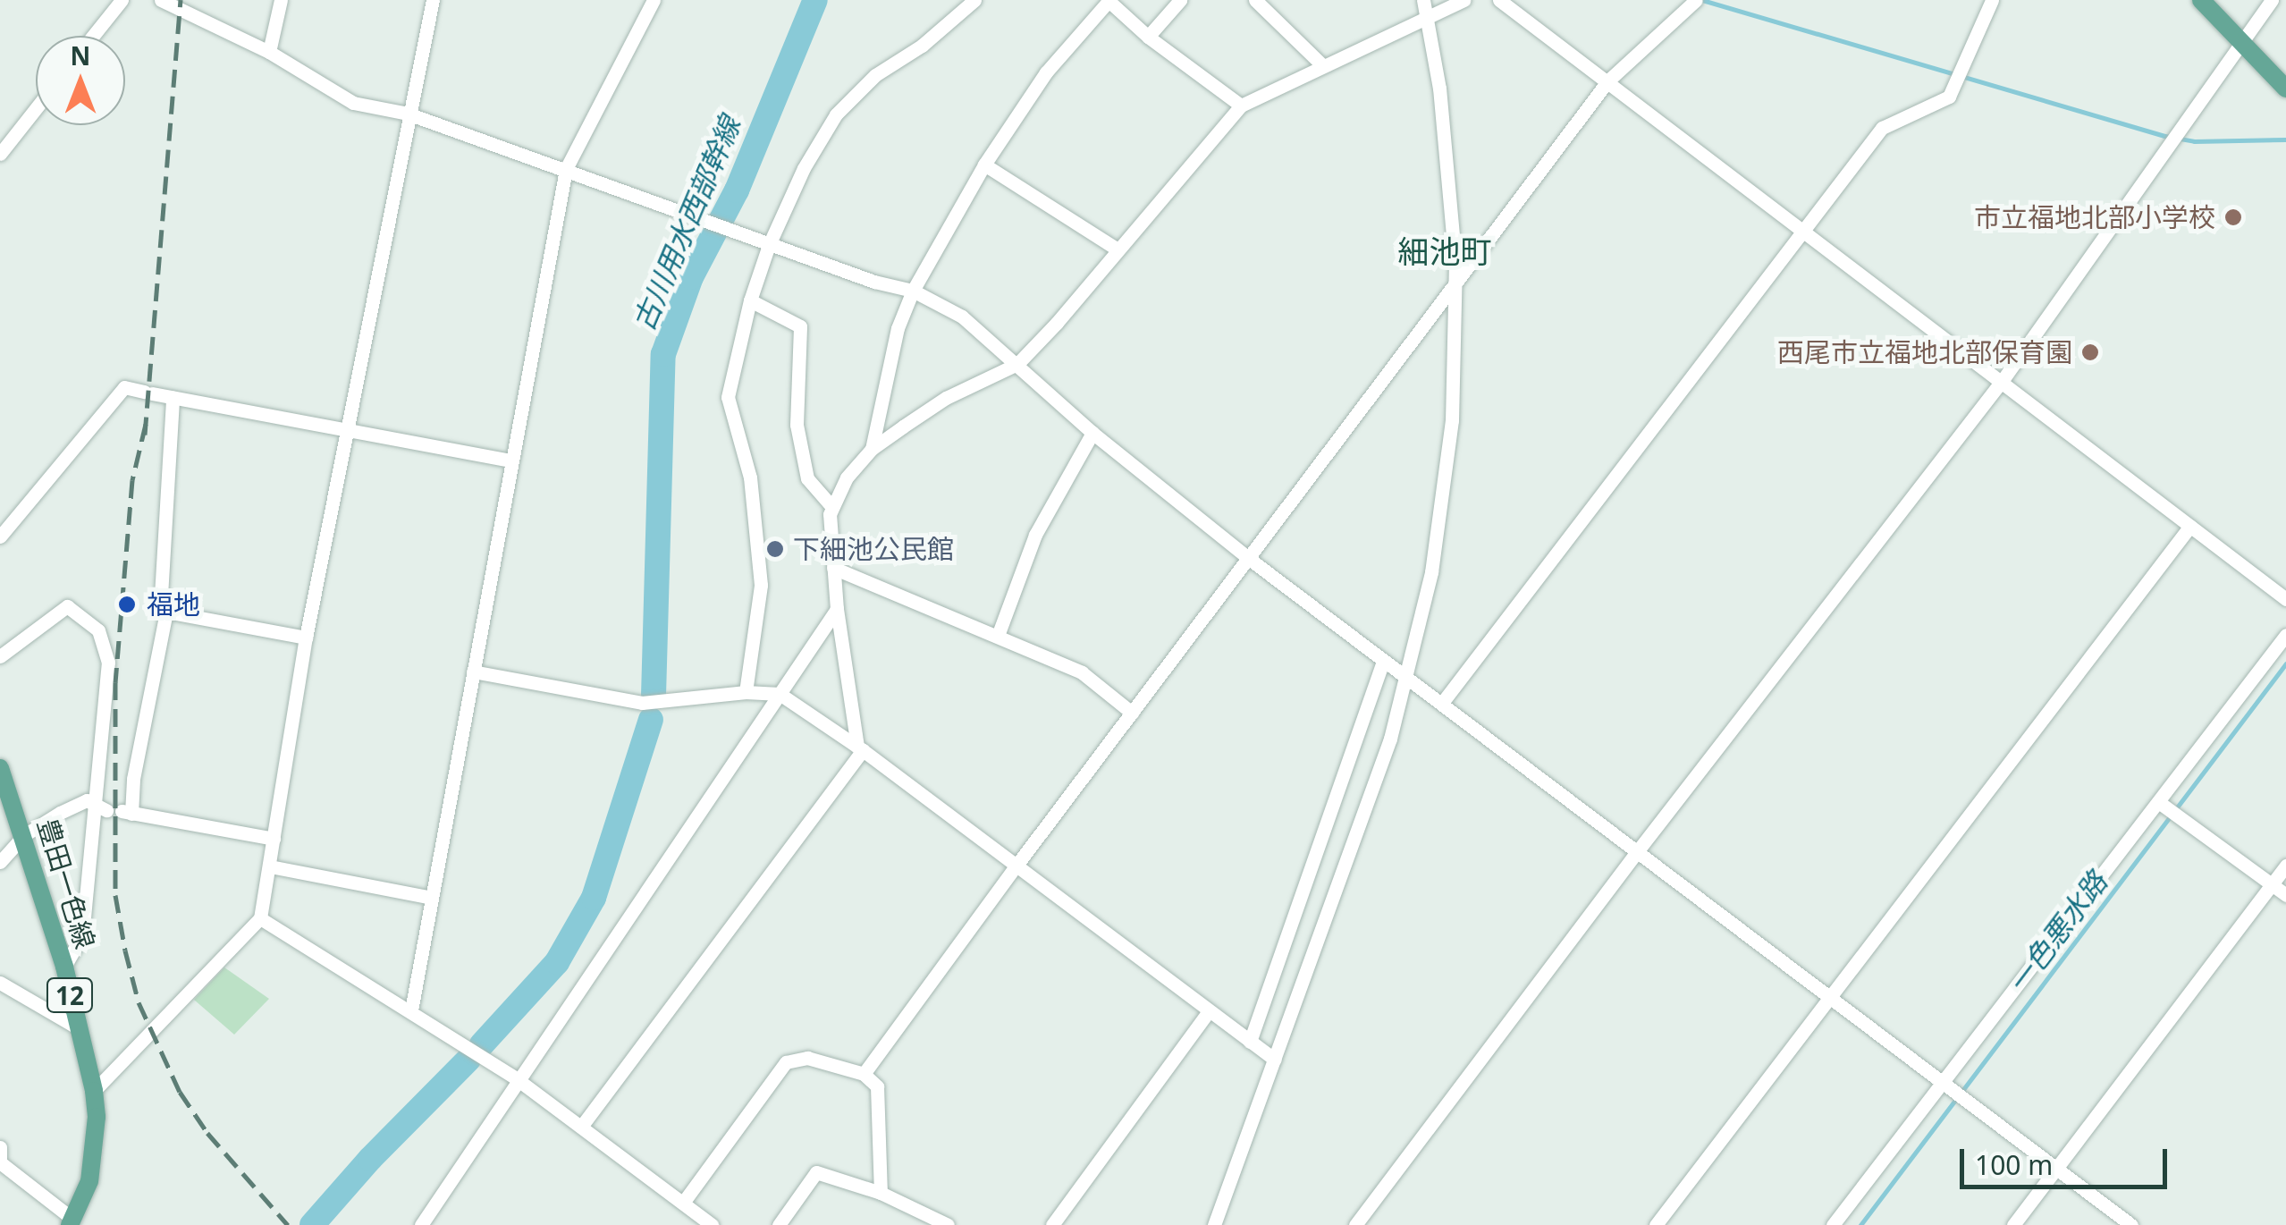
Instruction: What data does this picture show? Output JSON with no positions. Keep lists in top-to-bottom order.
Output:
{
  "streets": {
    "main road": ["豊田一色線", "12"]
  },
  "districts": ["細池町"],
  "water": ["古川用水西部幹線", "一色悪水路"],
  "places": [
    "市立福地北部小学校",
    "西尾市立福地北部保育園",
    "下細池公民館",
    "福地"
  ],
  "scale_bar": "100 m",
  "north": "top"
}
